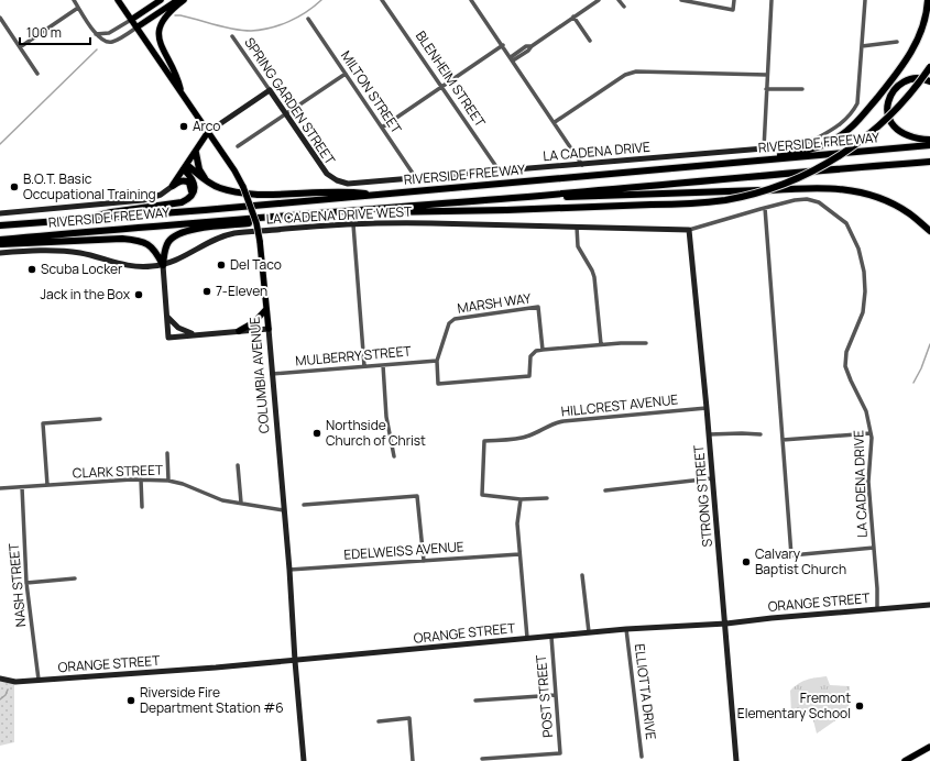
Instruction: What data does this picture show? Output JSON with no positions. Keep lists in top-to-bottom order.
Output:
{
  "streets": {
    "highway": ["RIVERSIDE FREEWAY"],
    "main road": ["COLUMBIA AVENUE"],
    "street": [
      "BLENHEIM STREET",
      "MILTON STREET",
      "SPRING GARDEN STREET",
      "LA CADENA DRIVE",
      "LA CADENA DRIVE WEST",
      "MARSH WAY",
      "MULBERRY STREET",
      "HILLCREST AVENUE",
      "CLARK STREET",
      "STRONG STREET",
      "EDELWEISS AVENUE",
      "NASH STREET",
      "ORANGE STREET",
      "ELLIOTTA DRIVE",
      "POST STREET"
    ]
  },
  "crossings": [
    ["BLENHEIM STREET", "LA CADENA DRIVE"],
    ["MILTON STREET", "LA CADENA DRIVE"],
    ["SPRING GARDEN STREET", "LA CADENA DRIVE"],
    ["LA CADENA DRIVE", "LA CADENA DRIVE WEST"],
    ["LA CADENA DRIVE", "STRONG STREET"],
    ["LA CADENA DRIVE", "ORANGE STREET"],
    ["LA CADENA DRIVE WEST", "STRONG STREET"],
    ["MARSH WAY", "MULBERRY STREET"],
    ["MULBERRY STREET", "COLUMBIA AVENUE"],
    ["COLUMBIA AVENUE", "CLARK STREET"],
    ["COLUMBIA AVENUE", "EDELWEISS AVENUE"],
    ["COLUMBIA AVENUE", "ORANGE STREET"],
    ["HILLCREST AVENUE", "STRONG STREET"],
    ["CLARK STREET", "NASH STREET"],
    ["STRONG STREET", "ORANGE STREET"],
    ["NASH STREET", "ORANGE STREET"],
    ["ORANGE STREET", "ELLIOTTA DRIVE"],
    ["ORANGE STREET", "POST STREET"]
  ],
  "places": [
    "Arco",
    "B.O.T. Basic Occupational Training",
    "Del Taco",
    "Scuba Locker",
    "7-Eleven",
    "Jack in the Box",
    "Northside Church of Christ",
    "Calvary Baptist Church",
    "Riverside Fire Department Station #6",
    "Fremont Elementary School"
  ],
  "scale_bar": "100 m"
}
